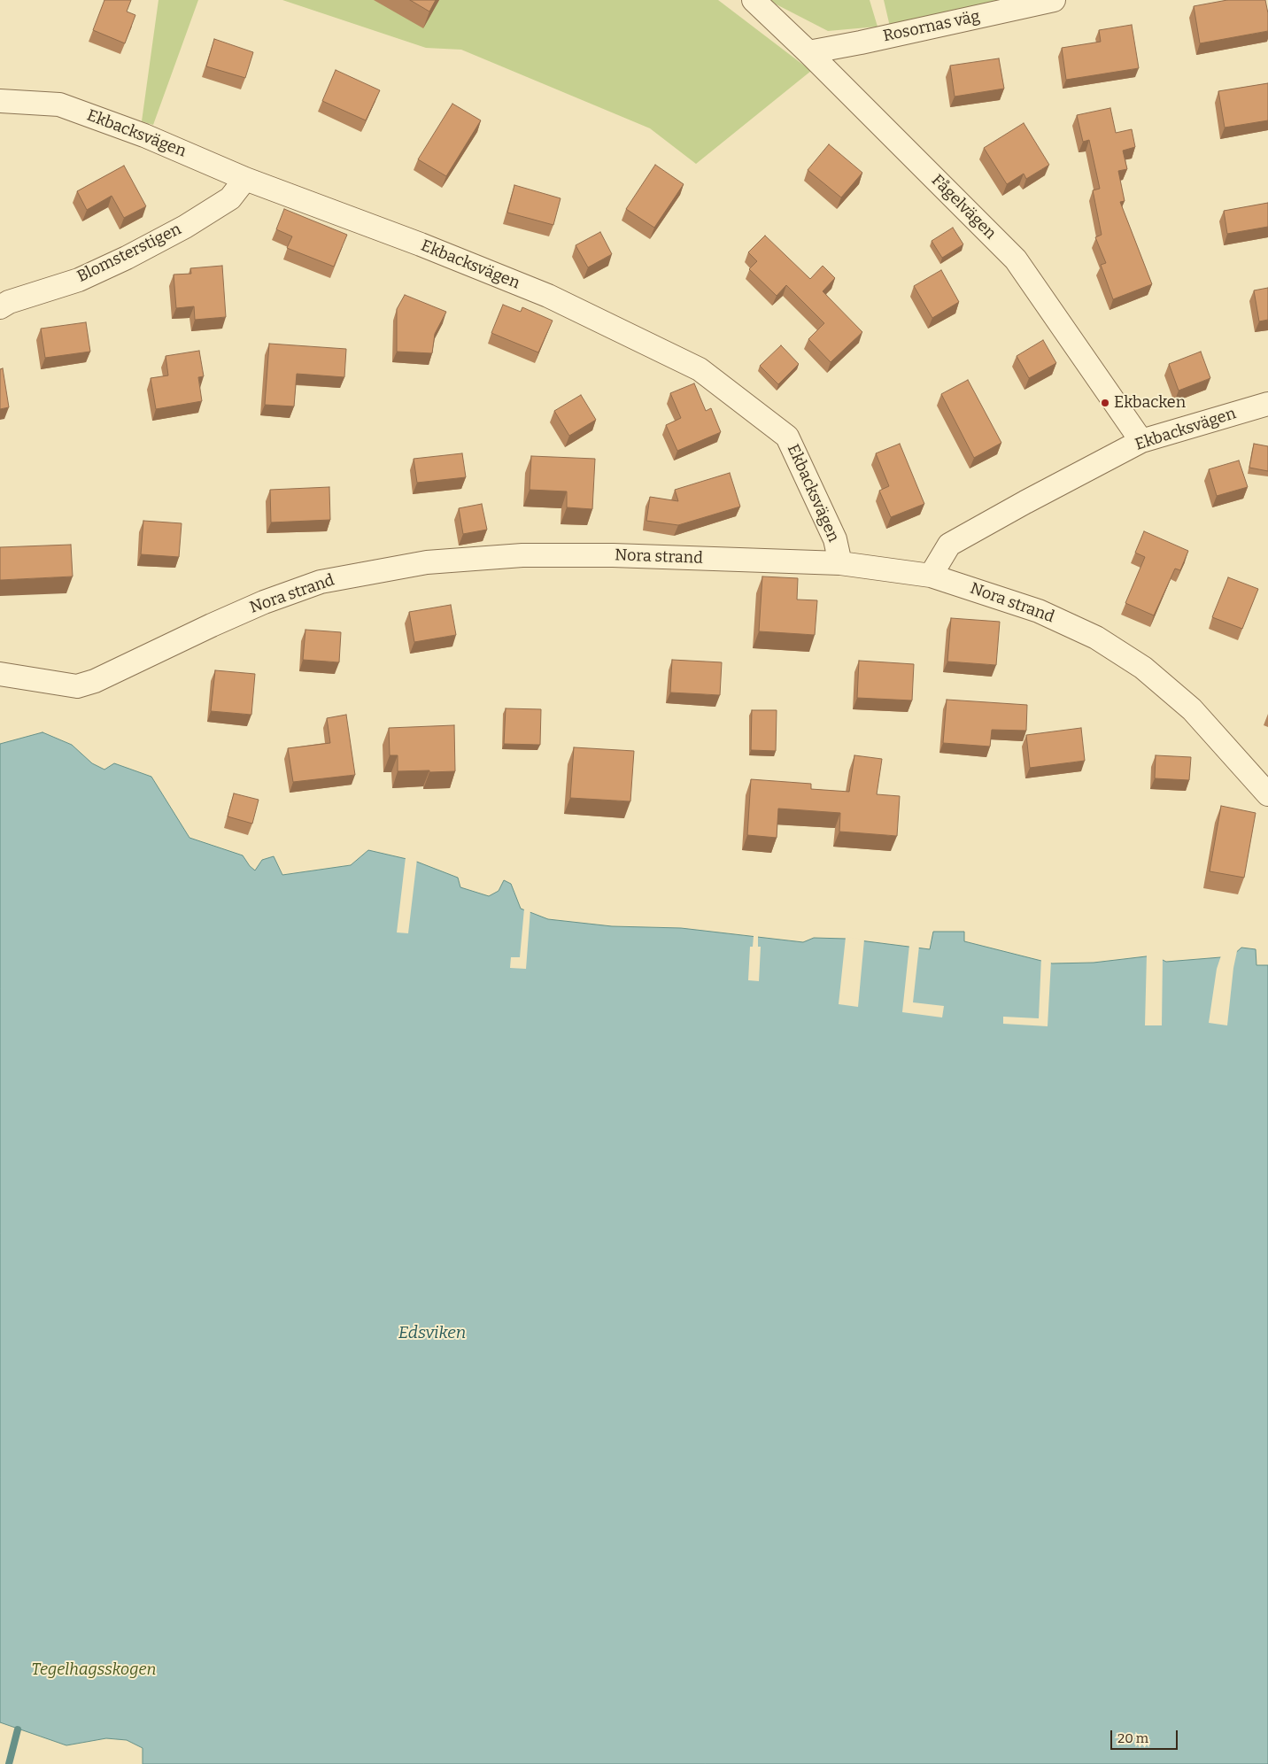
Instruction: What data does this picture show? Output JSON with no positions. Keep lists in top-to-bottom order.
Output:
{
  "streets": {
    "street": [
      "Rosornas väg",
      "Ekbacksvägen",
      "Fågelvägen",
      "Blomsterstigen",
      "Nora strand"
    ]
  },
  "crossings": [
    ["Rosornas väg", "Fågelvägen"],
    ["Ekbacksvägen", "Fågelvägen"],
    ["Ekbacksvägen", "Blomsterstigen"],
    ["Ekbacksvägen", "Nora strand"]
  ],
  "water": ["Edsviken"],
  "parks": ["Tegelhagsskogen"],
  "places": ["Ekbacken"],
  "scale_bar": "20 m"
}
